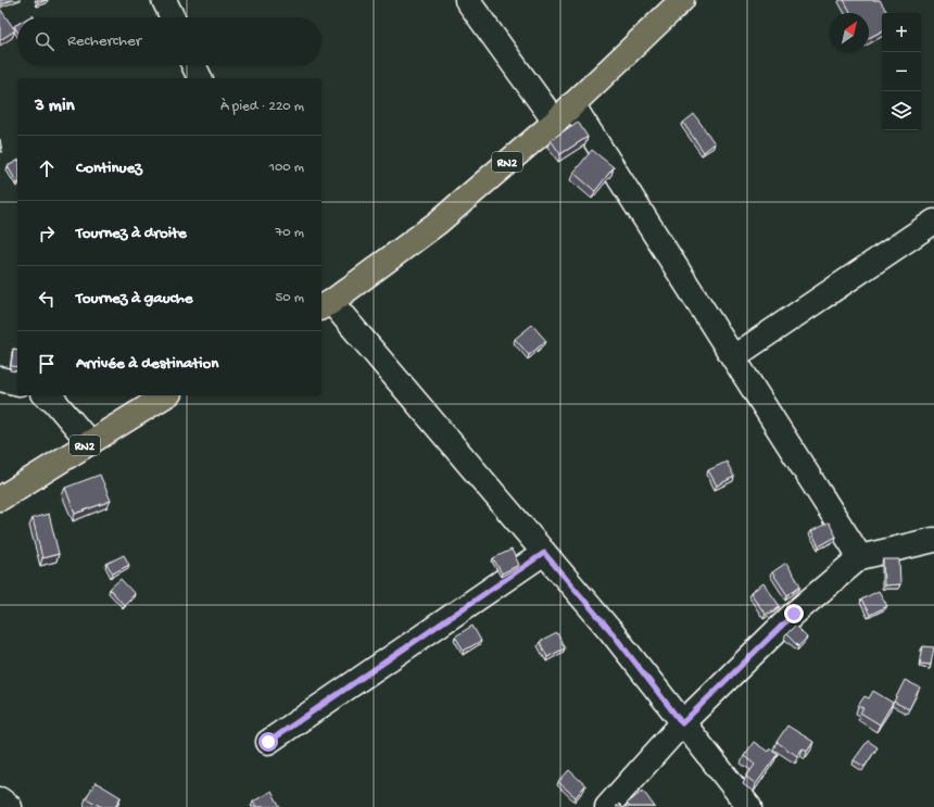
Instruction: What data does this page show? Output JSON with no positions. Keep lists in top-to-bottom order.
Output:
{
  "streets": {
    "highway": ["RN2"]
  },
  "north": "top right",
  "page": {
    "map_buttons": ["+", "−"],
    "search": "Rechercher",
    "heading": ["3 min", "À pied · 220 m"],
    "list": [
      ["Continuez", "100 m"],
      ["Tournez à droite", "70 m"],
      ["Tournez à gauche", "50 m"],
      "Arrivée à destination"
    ]
  }
}
